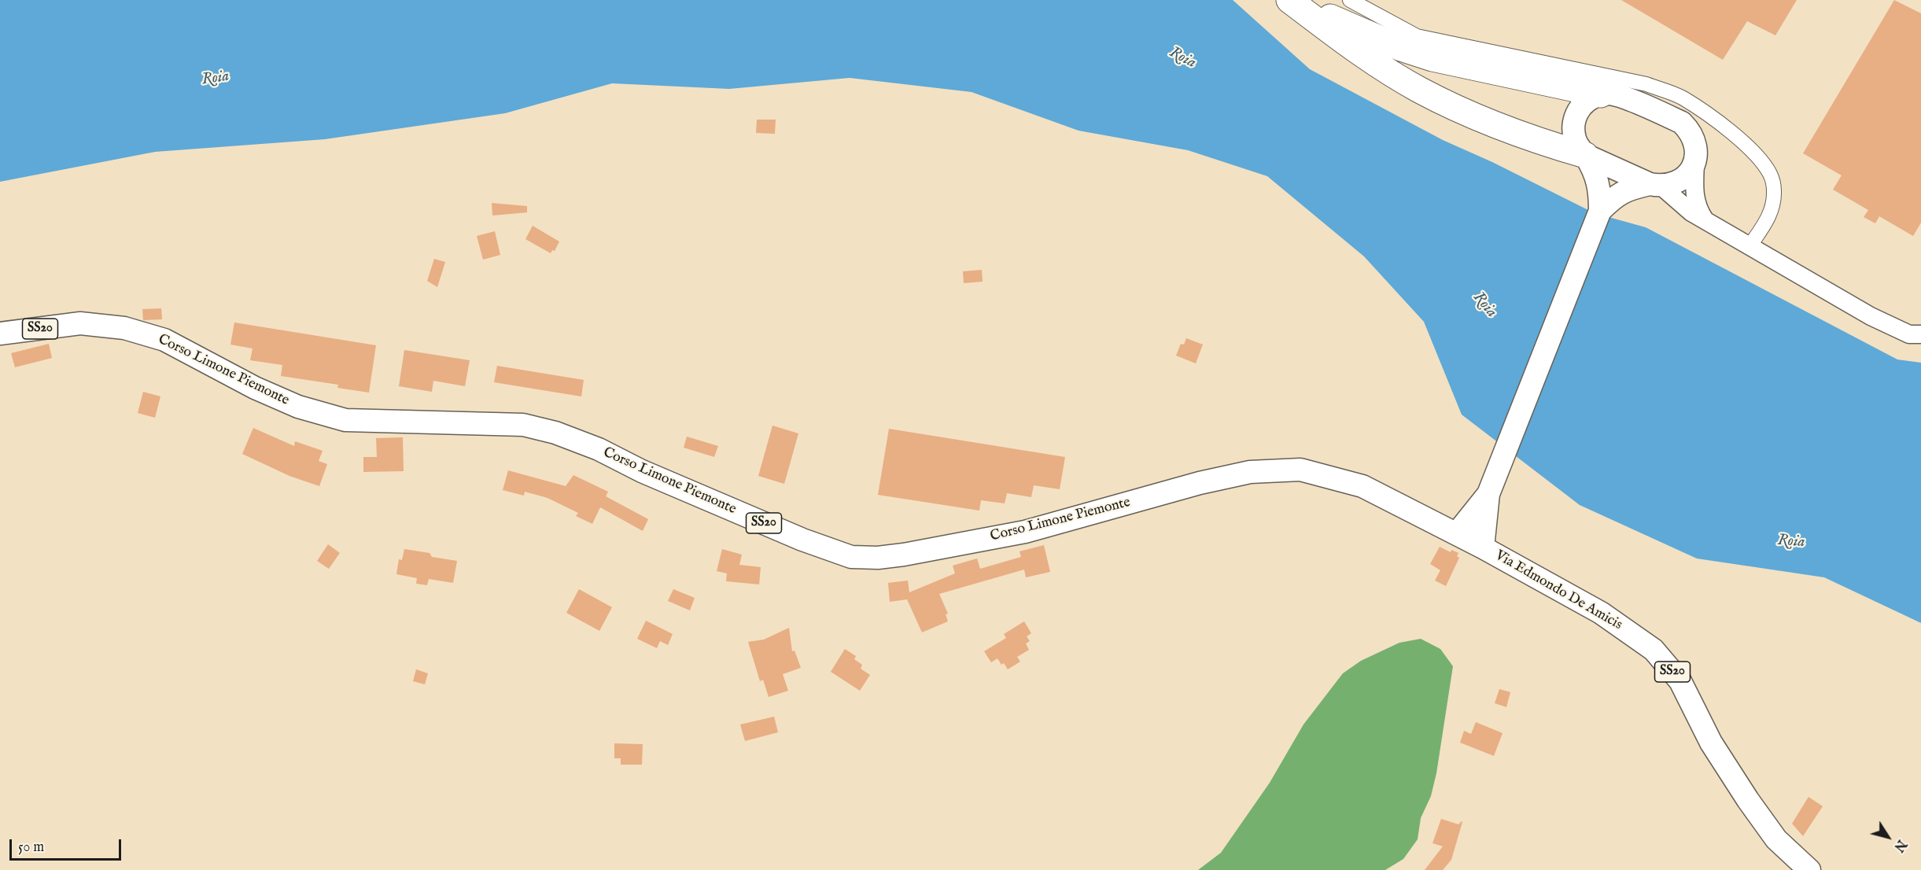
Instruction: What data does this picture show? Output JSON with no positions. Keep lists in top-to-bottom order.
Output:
{
  "streets": {
    "main road": ["SS20", "Corso Limone Piemonte", "Via Edmondo De Amicis"]
  },
  "crossings": [
    ["Corso Limone Piemonte", "Via Edmondo De Amicis"]
  ],
  "water": ["Roia"],
  "scale_bar": "50 m",
  "north": "bottom right"
}
